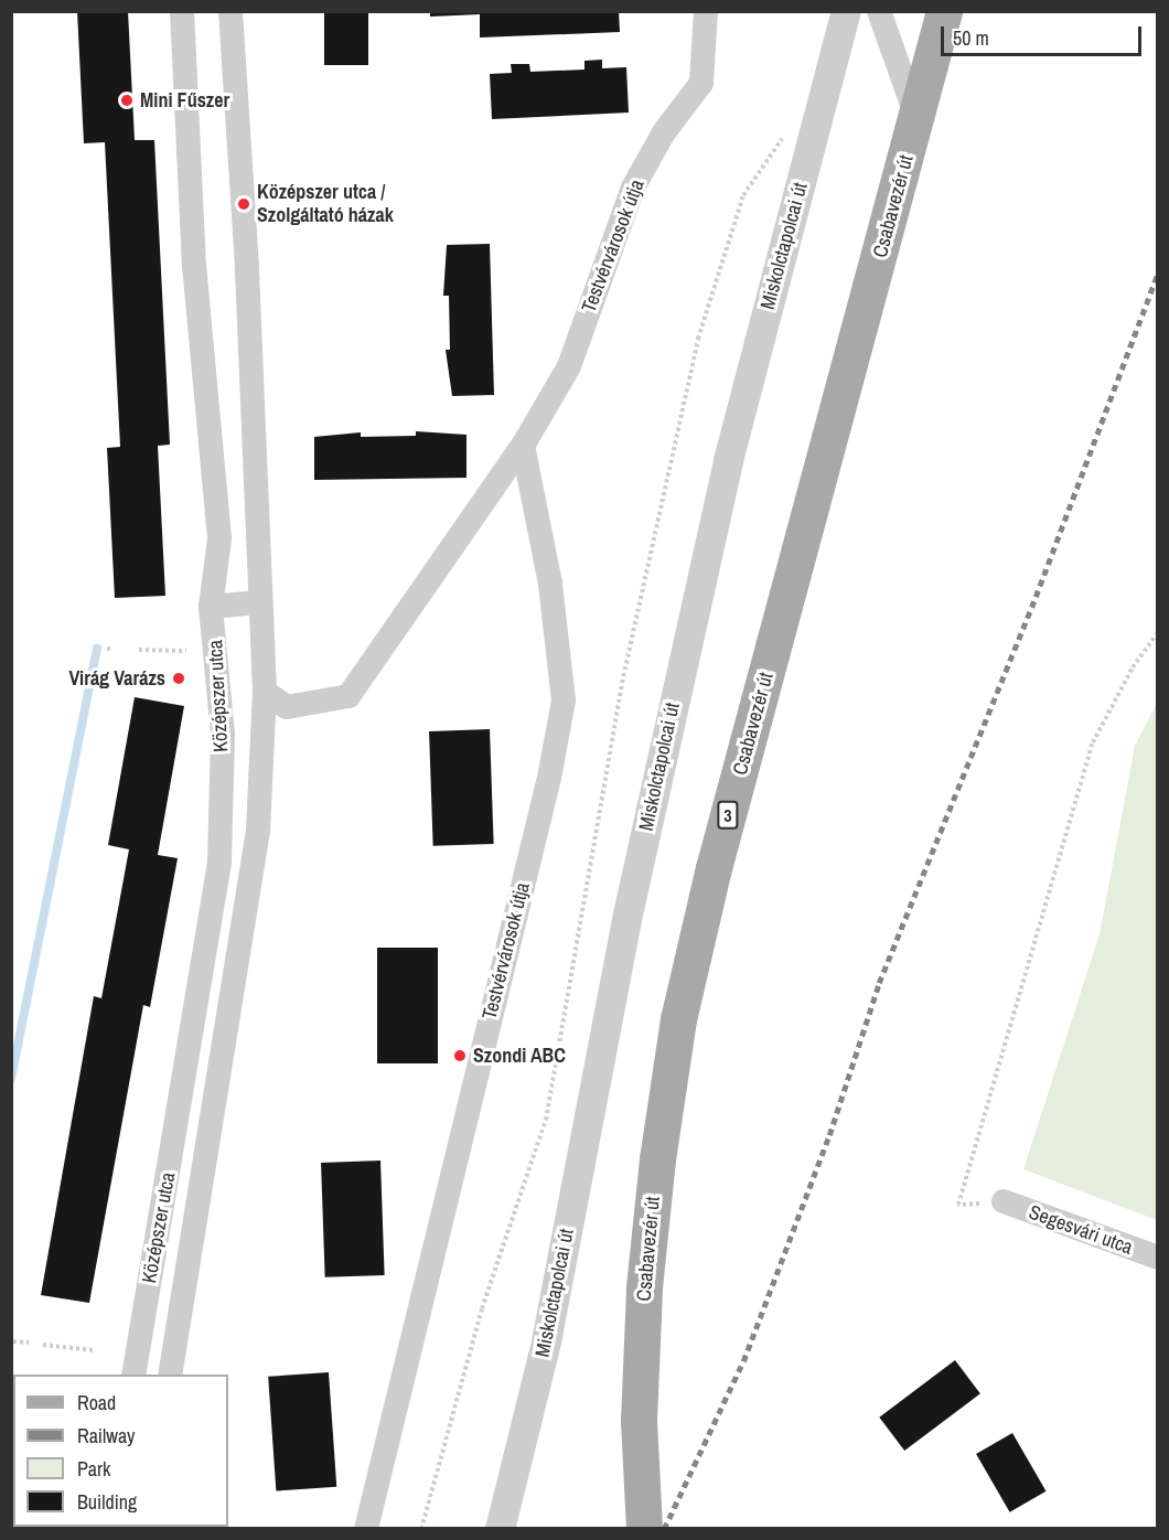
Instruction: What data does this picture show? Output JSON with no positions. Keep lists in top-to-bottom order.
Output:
{
  "streets": {
    "main road": ["Csabavezér út", "3"],
    "street": [
      "Testvérvárosok útja",
      "Miskolctapolcai út",
      "Középszer utca",
      "Segesvári utca"
    ]
  },
  "crossings": [
    ["Testvérvárosok útja", "Középszer utca"]
  ],
  "places": [
    "Mini Fűszer",
    "Középszer utca / Szolgáltató házak",
    "Virág Varázs",
    "Szondi ABC"
  ],
  "legend": [
    "Road",
    "Railway",
    "Park",
    "Building"
  ],
  "scale_bar": "50 m"
}
